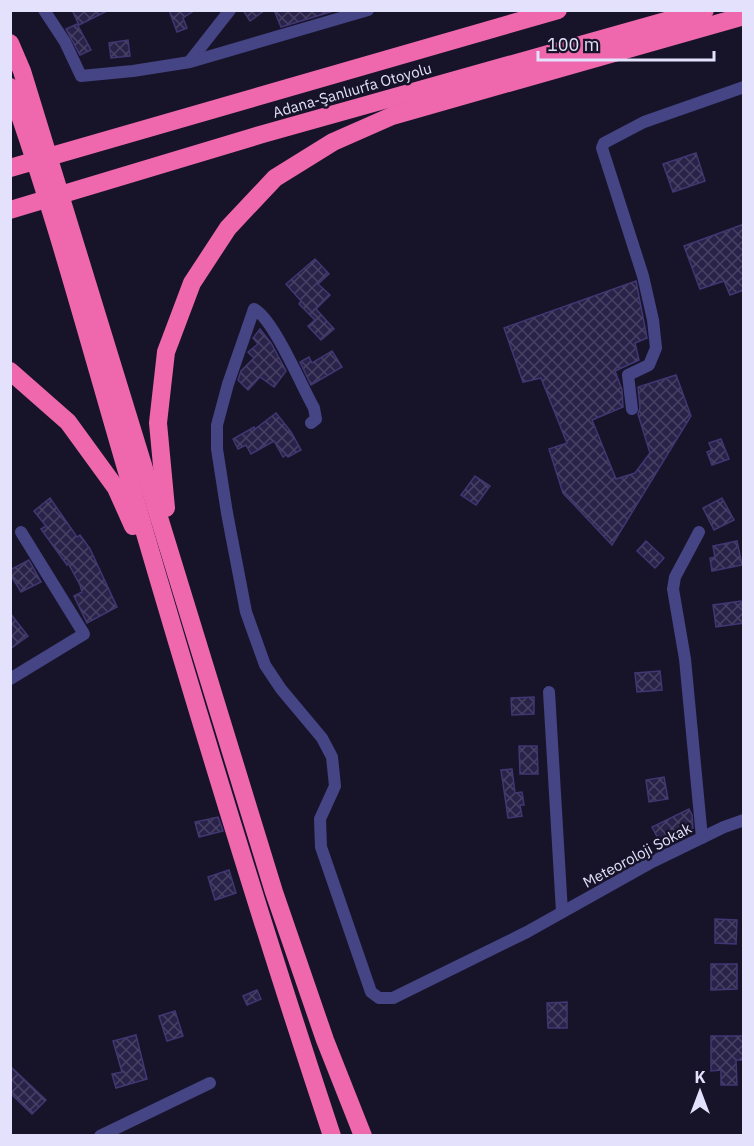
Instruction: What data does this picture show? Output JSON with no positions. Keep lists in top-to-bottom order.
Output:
{
  "streets": {
    "highway": ["Adana-Şanlıurfa Otoyolu"],
    "street": ["Meteoroloji Sokak"]
  },
  "scale_bar": "100 m",
  "north": "top"
}
